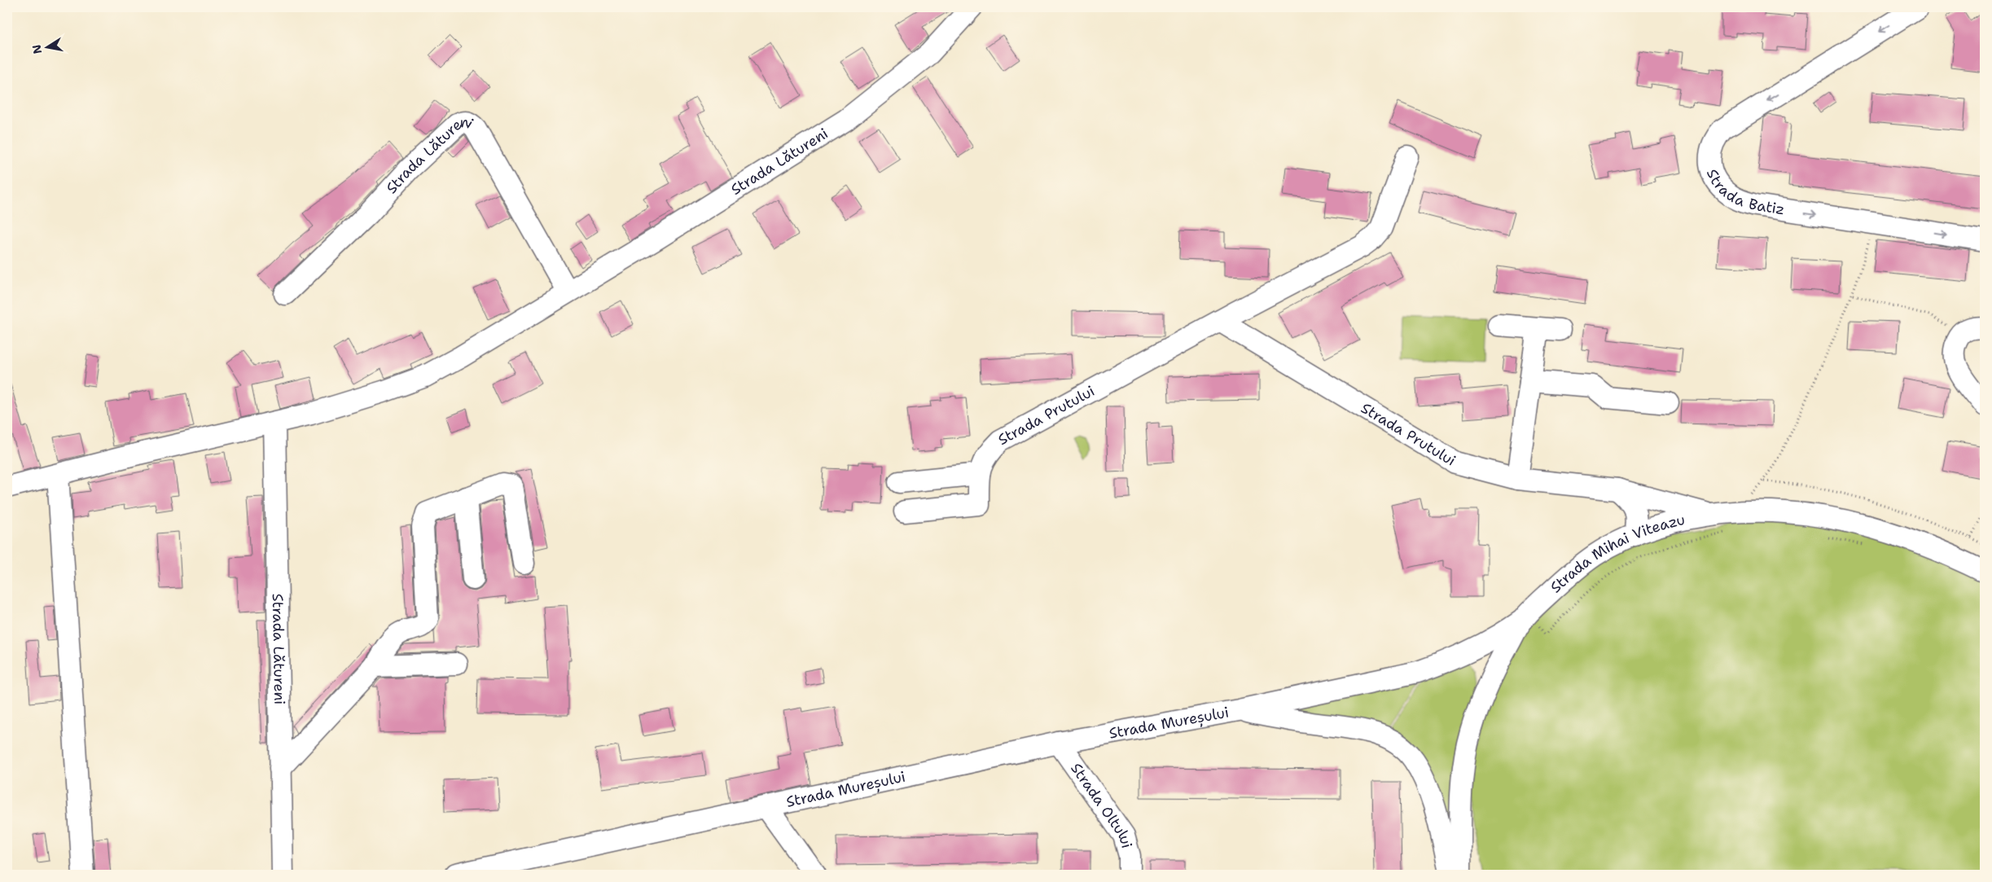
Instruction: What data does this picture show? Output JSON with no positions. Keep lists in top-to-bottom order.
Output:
{
  "streets": {
    "street": [
      "Strada Lătureni",
      "Strada Batiz",
      "Strada Prutului",
      "Strada Mihai Viteazu",
      "Strada Mureșului",
      "Strada Oltului"
    ]
  },
  "crossings": [
    ["Strada Prutului", "Strada Mihai Viteazu"],
    ["Strada Mihai Viteazu", "Strada Mureșului"],
    ["Strada Mureșului", "Strada Oltului"]
  ],
  "north": "left"
}
